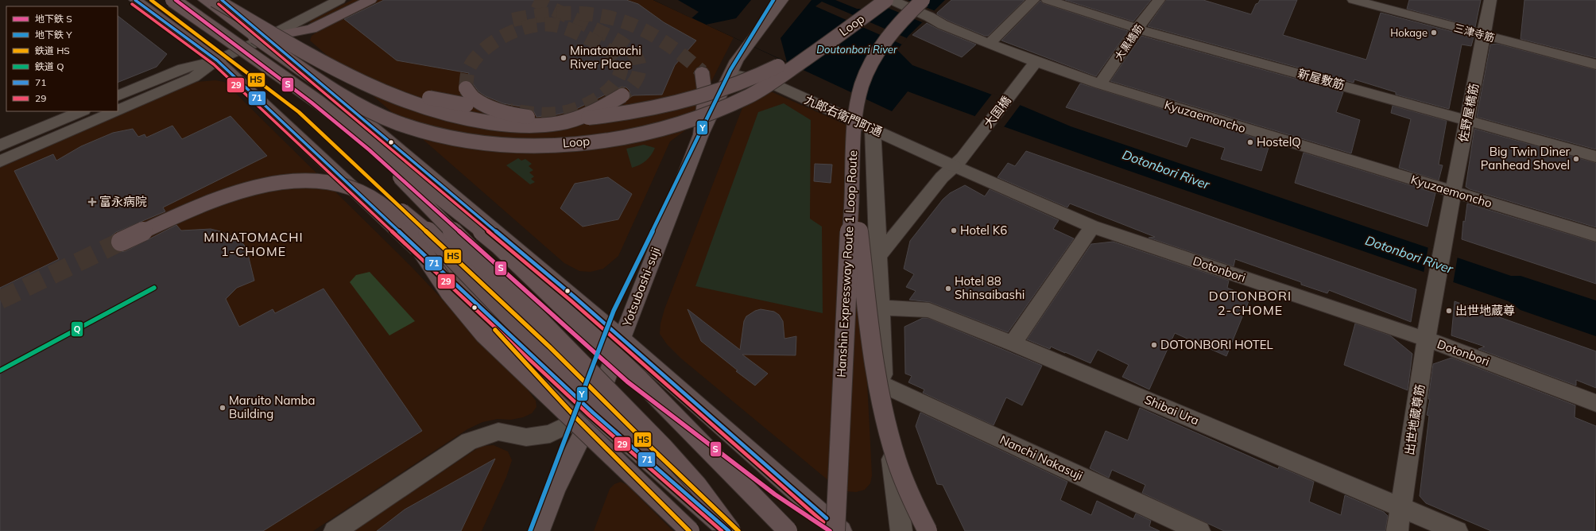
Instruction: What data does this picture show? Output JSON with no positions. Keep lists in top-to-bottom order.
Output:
{
  "streets": {
    "highway": ["Loop", "Hanshin Expressway Route 1 Loop Route"],
    "main road": ["Yotsubashi-suji"],
    "street": [
      "三津寺筋",
      "大黒橋筋",
      "新屋敷筋",
      "大国橋",
      "佐野屋橋筋",
      "九郎右衛門町通",
      "Kyuzaemoncho",
      "Dotonbori",
      "Shibai Ura",
      "出世地蔵尊筋",
      "Nanchi Nakasuji"
    ]
  },
  "crossings": [
    ["三津寺筋", "佐野屋橋筋"],
    ["大黒橋筋", "新屋敷筋"],
    ["大黒橋筋", "Kyuzaemoncho"],
    ["新屋敷筋", "佐野屋橋筋"],
    ["大国橋", "九郎右衛門町通"],
    ["大国橋", "Kyuzaemoncho"],
    ["大国橋", "Dotonbori"],
    ["佐野屋橋筋", "Kyuzaemoncho"],
    ["佐野屋橋筋", "出世地蔵尊筋"],
    ["九郎右衛門町通", "Dotonbori"],
    ["九郎右衛門町通", "Yotsubashi-suji"],
    ["Dotonbori", "出世地蔵尊筋"],
    ["Shibai Ura", "出世地蔵尊筋"]
  ],
  "districts": ["MINATOMACHI 1-CHOME", "DOTONBORI 2-CHOME"],
  "water": ["Doutonbori River", "Dotonbori River"],
  "places": {
    "other": [
      "Hokage",
      "Minatomachi River Place",
      "HostelQ",
      "Big Twin Diner Panhead Shovel",
      "Hotel K6",
      "Hotel 88 Shinsaibashi",
      "出世地蔵尊",
      "DOTONBORI HOTEL",
      "Maruito Namba Building"
    ],
    "health": ["富永病院"]
  },
  "lines": [
    "metro line S",
    "metro line Y",
    "rail line HS",
    "transit line 71",
    "transit line 29",
    "rail line Q"
  ],
  "legend": [
    "地下鉄 S",
    "地下鉄 Y",
    "鉄道 HS",
    "鉄道 Q",
    "71",
    "29"
  ]
}
